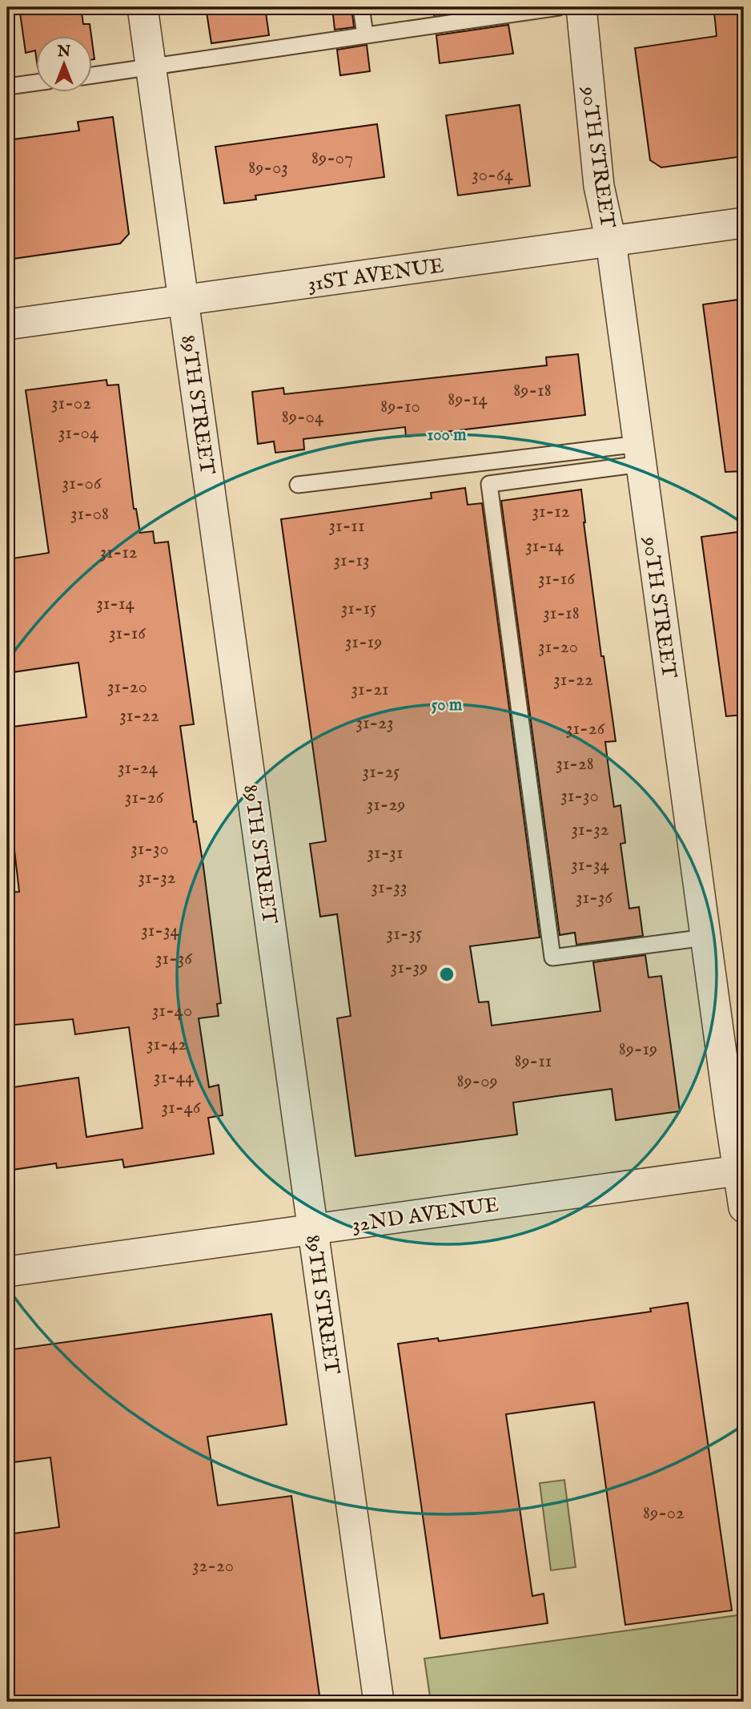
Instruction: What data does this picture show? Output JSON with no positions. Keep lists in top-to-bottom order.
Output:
{
  "streets": {
    "street": [
      "90TH STREET",
      "31ST AVENUE",
      "89TH STREET",
      "32ND AVENUE"
    ]
  },
  "crossings": [
    ["90TH STREET", "31ST AVENUE"],
    ["90TH STREET", "32ND AVENUE"],
    ["31ST AVENUE", "89TH STREET"],
    ["89TH STREET", "32ND AVENUE"]
  ],
  "house_numbers": [
    "89-07",
    "89-03",
    "30-64",
    "89-18",
    "89-14",
    "31-02",
    "89-10",
    "89-04",
    "31-04",
    "31-06",
    "31-12",
    "31-08",
    "31-11",
    "31-14",
    "31-12",
    "31-13",
    "31-16",
    "31-14",
    "31-15",
    "31-18",
    "31-16",
    "31-19",
    "31-20",
    "31-22",
    "31-20",
    "31-21",
    "31-22",
    "31-23",
    "31-26",
    "31-28",
    "31-24",
    "31-25",
    "31-30",
    "31-26",
    "31-29",
    "31-32",
    "31-30",
    "31-31",
    "31-34",
    "31-32",
    "31-33",
    "31-36",
    "31-34",
    "31-35",
    "31-36",
    "31-39",
    "31-40",
    "31-42",
    "89-19",
    "89-11",
    "31-44",
    "89-09",
    "31-46",
    "89-02",
    "32-20"
  ],
  "north": "top",
  "rings": ["100 m", "50 m"]
}
